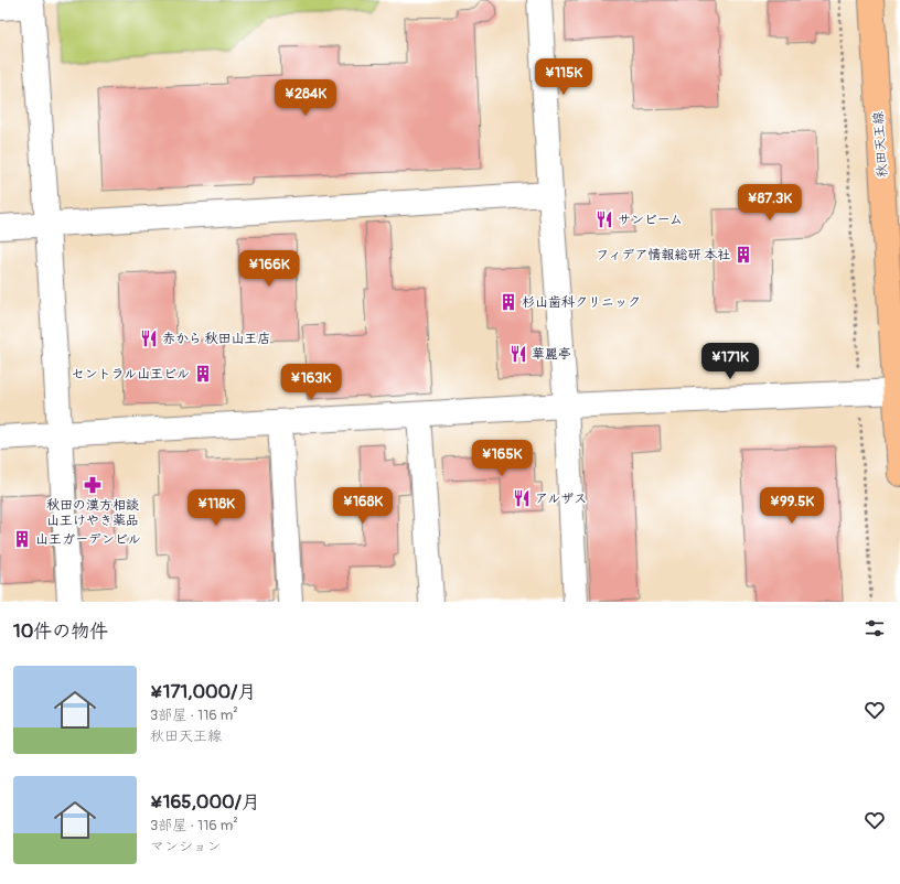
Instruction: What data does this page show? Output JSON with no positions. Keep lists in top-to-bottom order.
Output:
{
  "streets": {
    "main road": ["秋田天王線"]
  },
  "places": {
    "restaurant": [
      "サンビーム",
      "赤から 秋田山王店",
      "華麗亭",
      "アルザス"
    ],
    "building": [
      "フィデア情報総研 本社",
      "杉山歯科クリニック",
      "セントラル山王ビル",
      "山王ガーデンビル"
    ],
    "pharmacy": ["秋田の漢方相談 山王けやき薬品"]
  },
  "page": {
    "price": [
      "¥115K",
      "¥284K",
      "¥87.3K",
      "¥166K",
      "¥171K",
      "¥163K",
      "¥165K",
      "¥168K",
      "¥99.5K",
      "¥118K"
    ],
    "heading": "10件の物件",
    "list": [
      {
        "name": "¥171,000/月",
        "note": "3部屋 · 116 m² · 秋田天王線"
      },
      {
        "name": "¥165,000/月",
        "note": "3部屋 · 116 m² · マンション"
      }
    ]
  }
}
